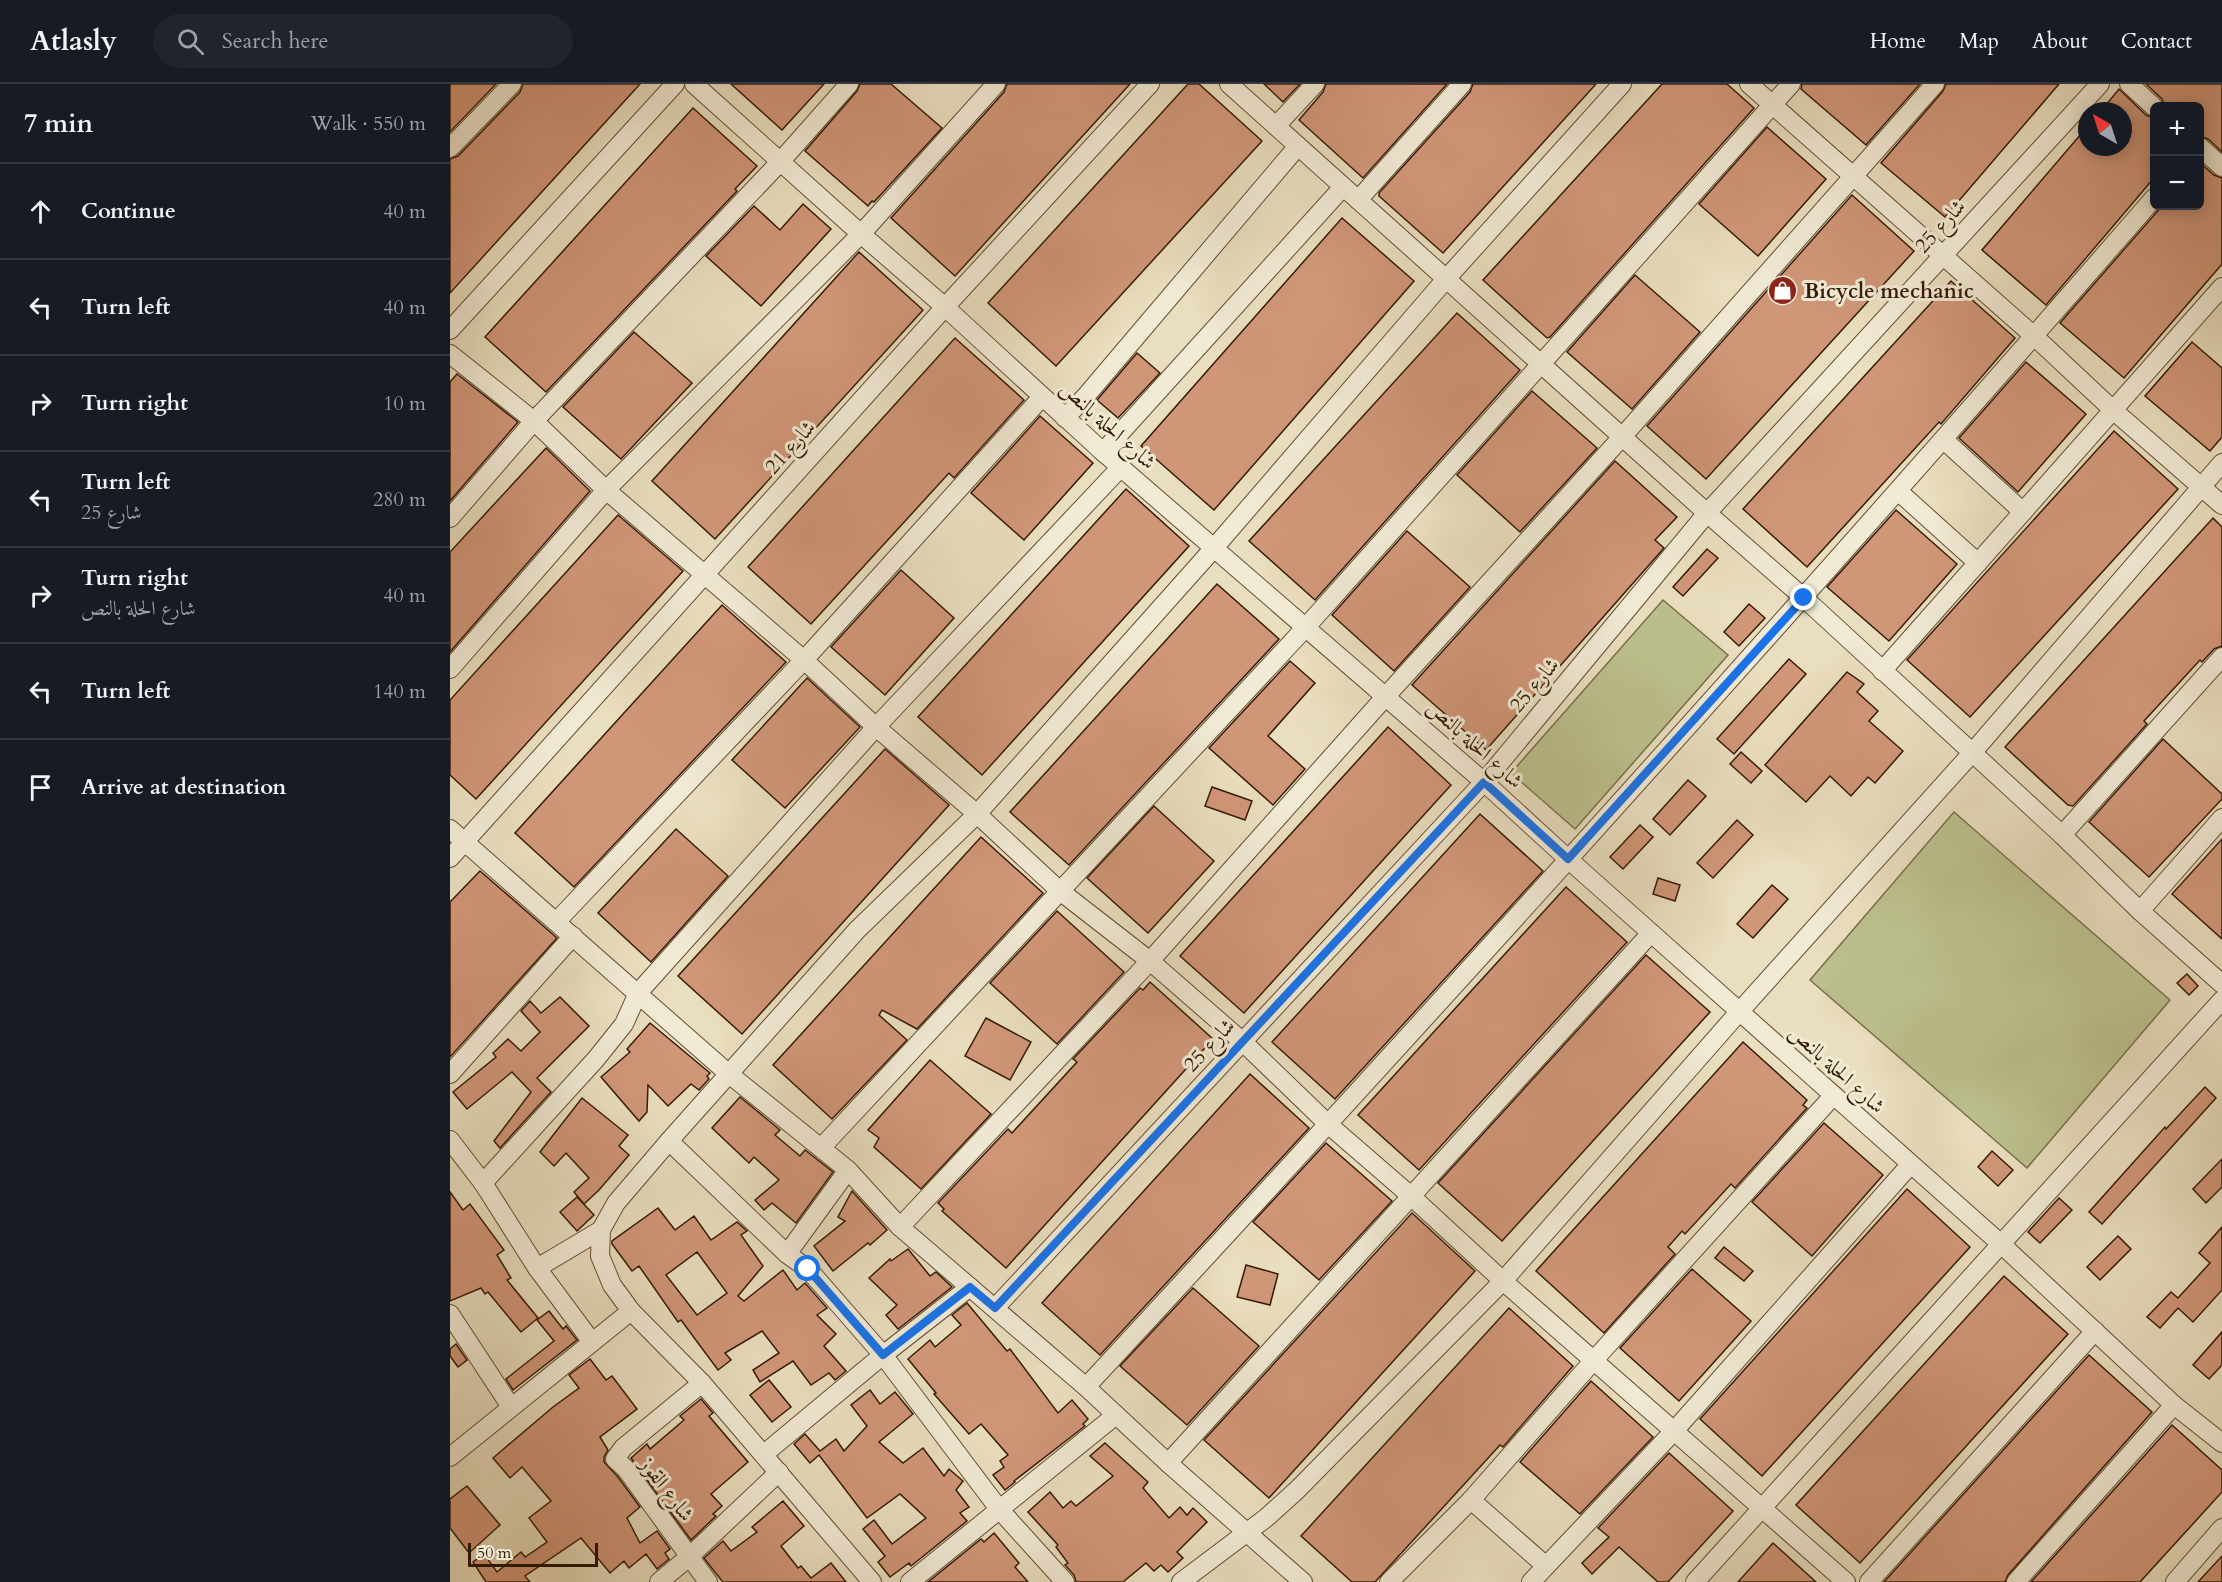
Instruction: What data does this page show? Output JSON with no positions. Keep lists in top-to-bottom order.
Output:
{
  "streets": {
    "street": [
      "شارع 25",
      "شارع الحلة بالنص",
      "شارع 21",
      "شارع القوز"
    ]
  },
  "crossings": [
    ["شارع 25", "شارع الحلة بالنص"],
    ["شارع الحلة بالنص", "شارع 21"]
  ],
  "places": {
    "shop": ["Bicycle mechanic"]
  },
  "scale_bar": "50 m",
  "north": "top left",
  "page": {
    "header": "Atlasly",
    "search": "Search here",
    "nav": [
      "Home",
      "Map",
      "About",
      "Contact"
    ],
    "heading": ["7 min", "Walk · 550 m"],
    "map_buttons": ["+", "−"],
    "list": [
      ["Continue", "40 m"],
      ["Turn left", "40 m"],
      ["Turn right", "10 m"],
      ["Turn left", "شارع 25", "280 m"],
      ["Turn right", "شارع الحلة بالنص", "40 m"],
      ["Turn left", "140 m"],
      "Arrive at destination"
    ],
    "scale": "50 m"
  }
}
